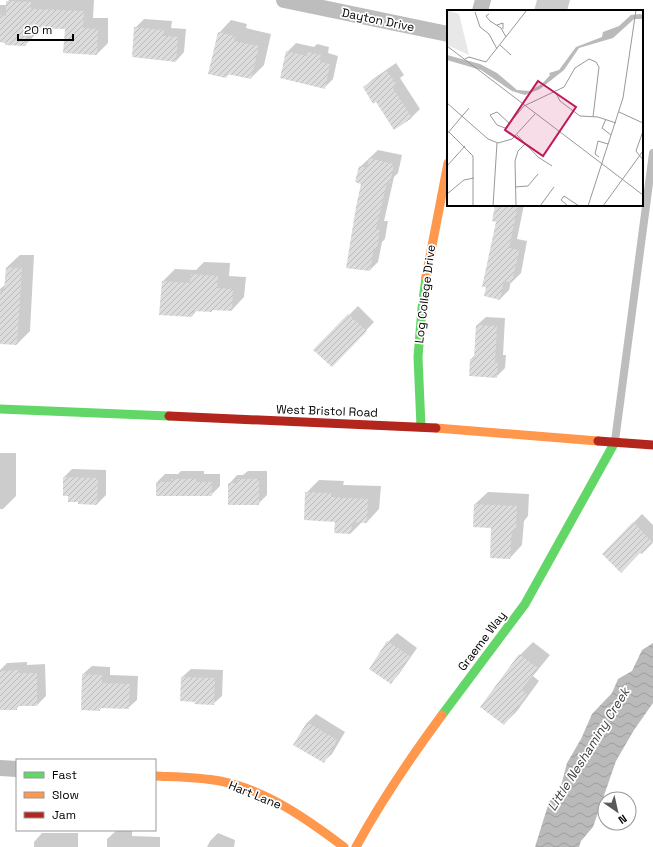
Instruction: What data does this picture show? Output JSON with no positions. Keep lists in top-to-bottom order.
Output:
{
  "streets": {
    "street": [
      "Dayton Drive",
      "Log College Drive",
      "West Bristol Road",
      "Graeme Way",
      "Hart Lane"
    ]
  },
  "crossings": [
    ["Log College Drive", "West Bristol Road"],
    ["West Bristol Road", "Graeme Way"]
  ],
  "water": ["Little Neshaminy Creek"],
  "legend": ["Fast", "Slow", "Jam"],
  "scale_bar": "20 m",
  "north": "bottom right"
}
